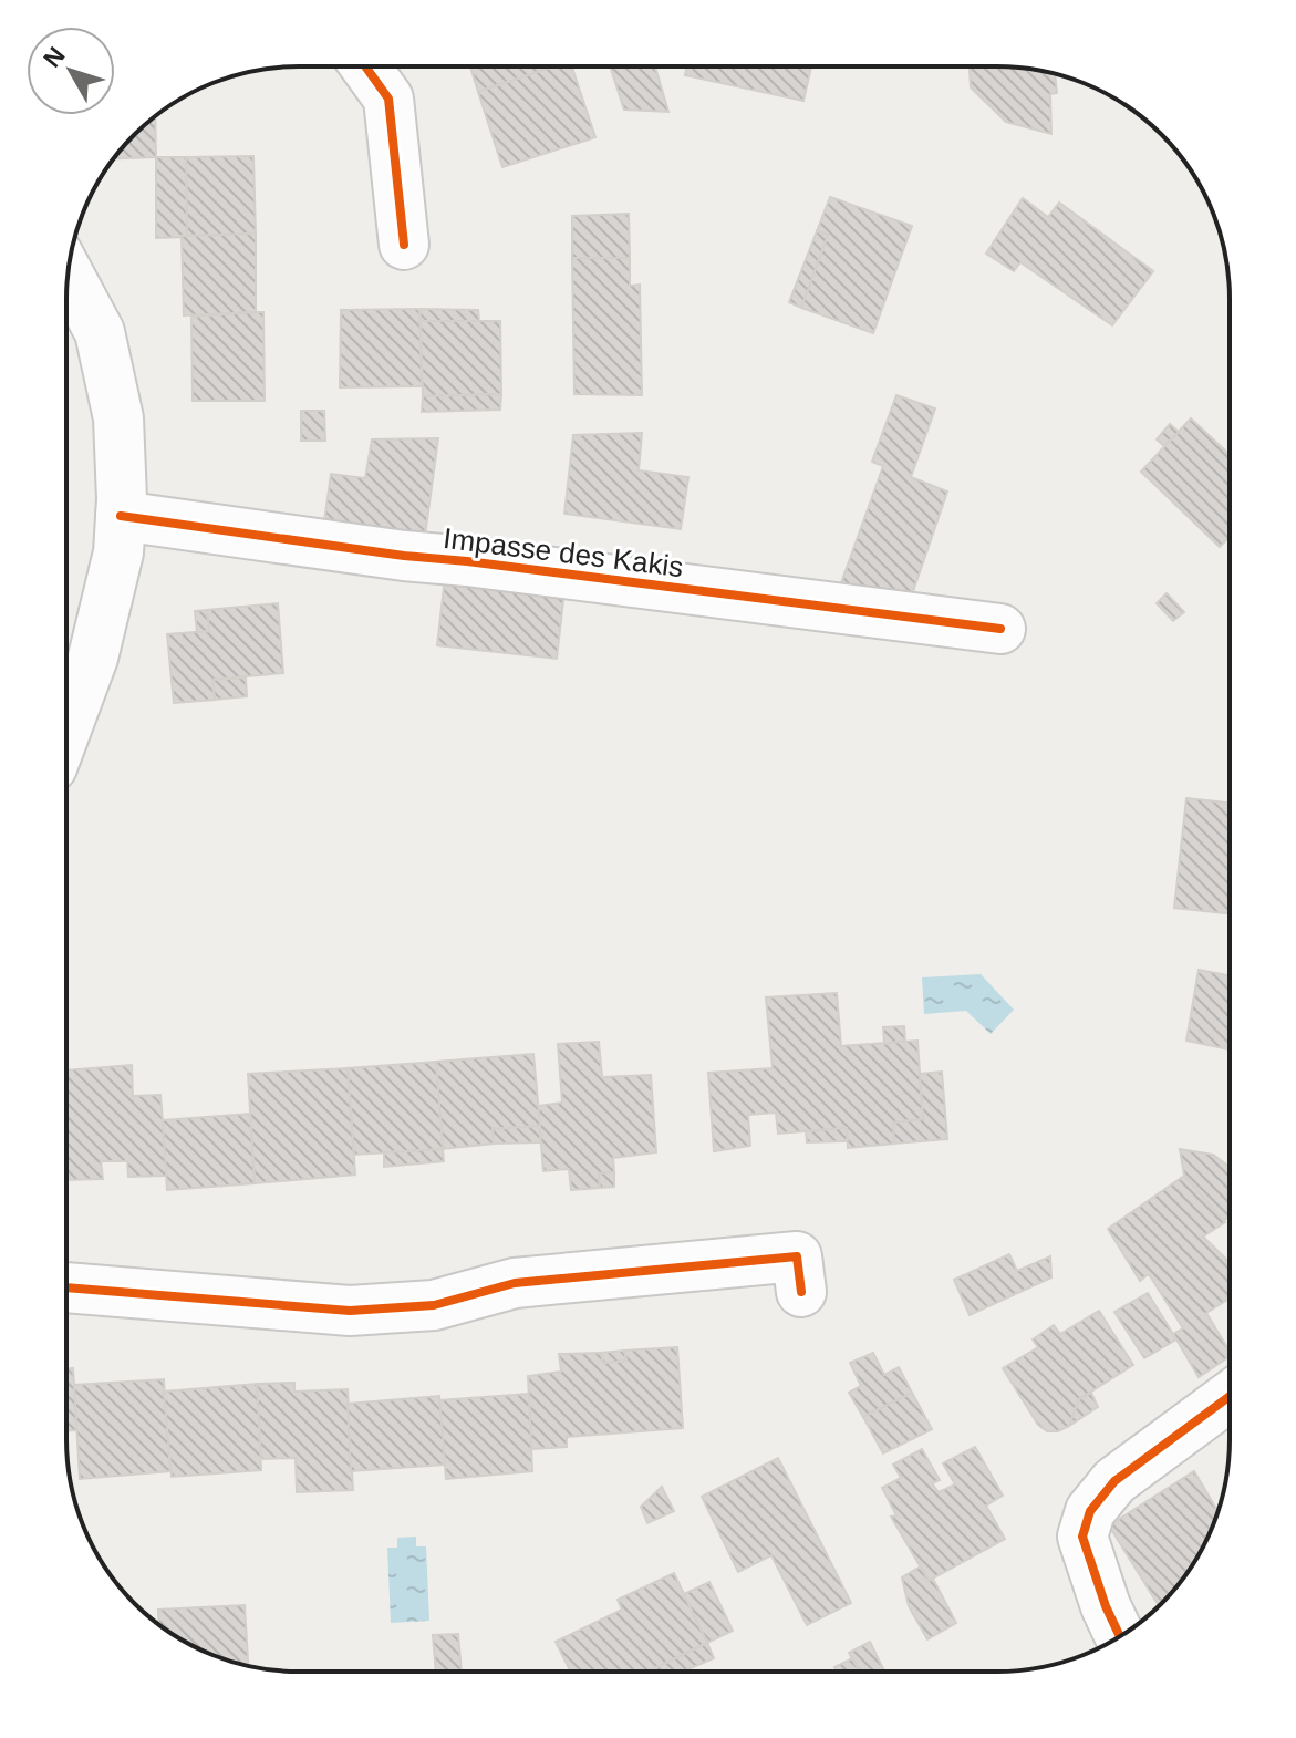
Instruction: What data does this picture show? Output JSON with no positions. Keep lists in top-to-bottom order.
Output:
{
  "streets": {
    "street": ["Impasse des Kakis"]
  },
  "north": "top left"
}
